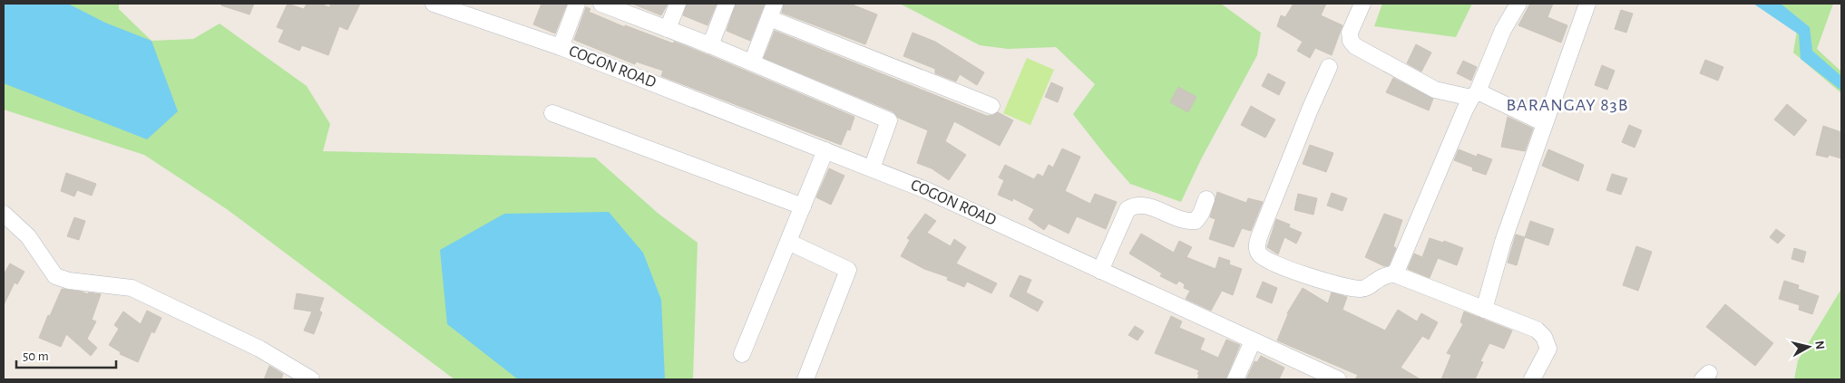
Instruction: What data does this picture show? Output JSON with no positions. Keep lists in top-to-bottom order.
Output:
{
  "streets": {
    "street": ["COGON ROAD"]
  },
  "districts": ["BARANGAY 83B"],
  "scale_bar": "50 m",
  "north": "right"
}
